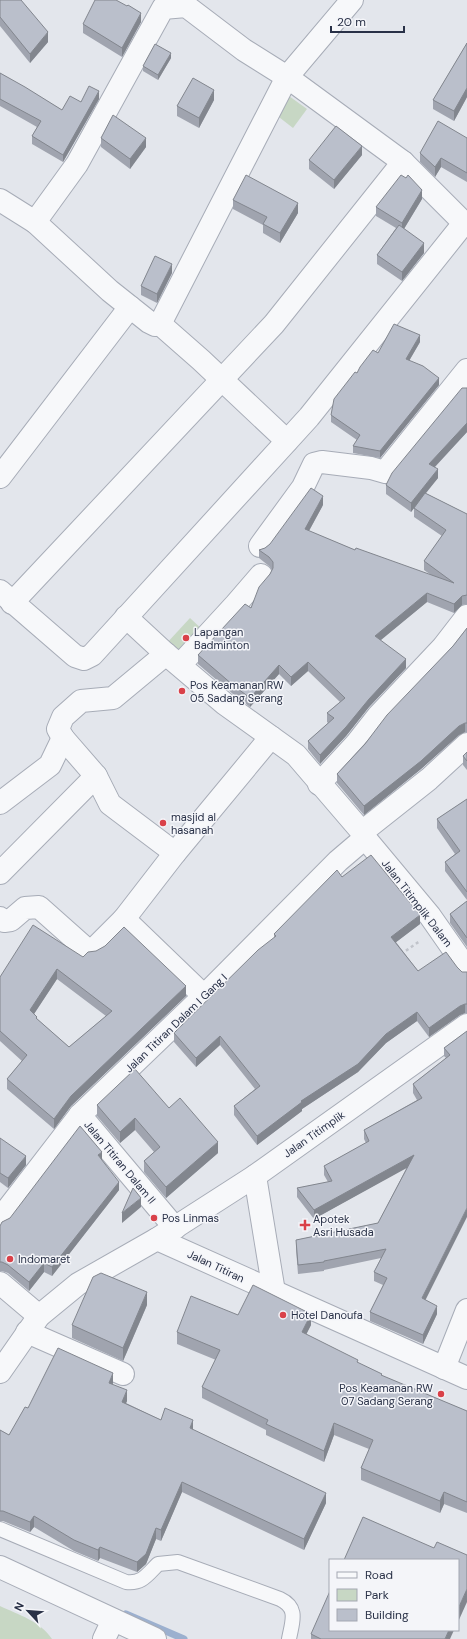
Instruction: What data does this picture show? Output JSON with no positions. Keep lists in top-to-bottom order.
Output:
{
  "streets": {
    "street": [
      "Jalan Titimplik Dalam",
      "Jalan Titiran Dalam I Gang I",
      "Jalan Titimplik",
      "Jalan Titiran Dalam II",
      "Jalan Titiran"
    ]
  },
  "crossings": [
    ["Jalan Titimplik Dalam", "Jalan Titiran Dalam I Gang I"],
    ["Jalan Titiran Dalam I Gang I", "Jalan Titiran Dalam II"],
    ["Jalan Titimplik", "Jalan Titiran Dalam II"],
    ["Jalan Titimplik", "Jalan Titiran"],
    ["Jalan Titiran Dalam II", "Jalan Titiran"]
  ],
  "places": {
    "other": [
      "Lapangan Badminton",
      "Pos Keamanan RW 05 Sadang Serang",
      "masjid al hasanah",
      "Pos Linmas",
      "Indomaret",
      "Hotel Danoufa",
      "Pos Keamanan RW 07 Sadang Serang"
    ],
    "health": ["Apotek Asri Husada"]
  },
  "legend": ["Road", "Park", "Building"],
  "scale_bar": "20 m",
  "north": "top left"
}
